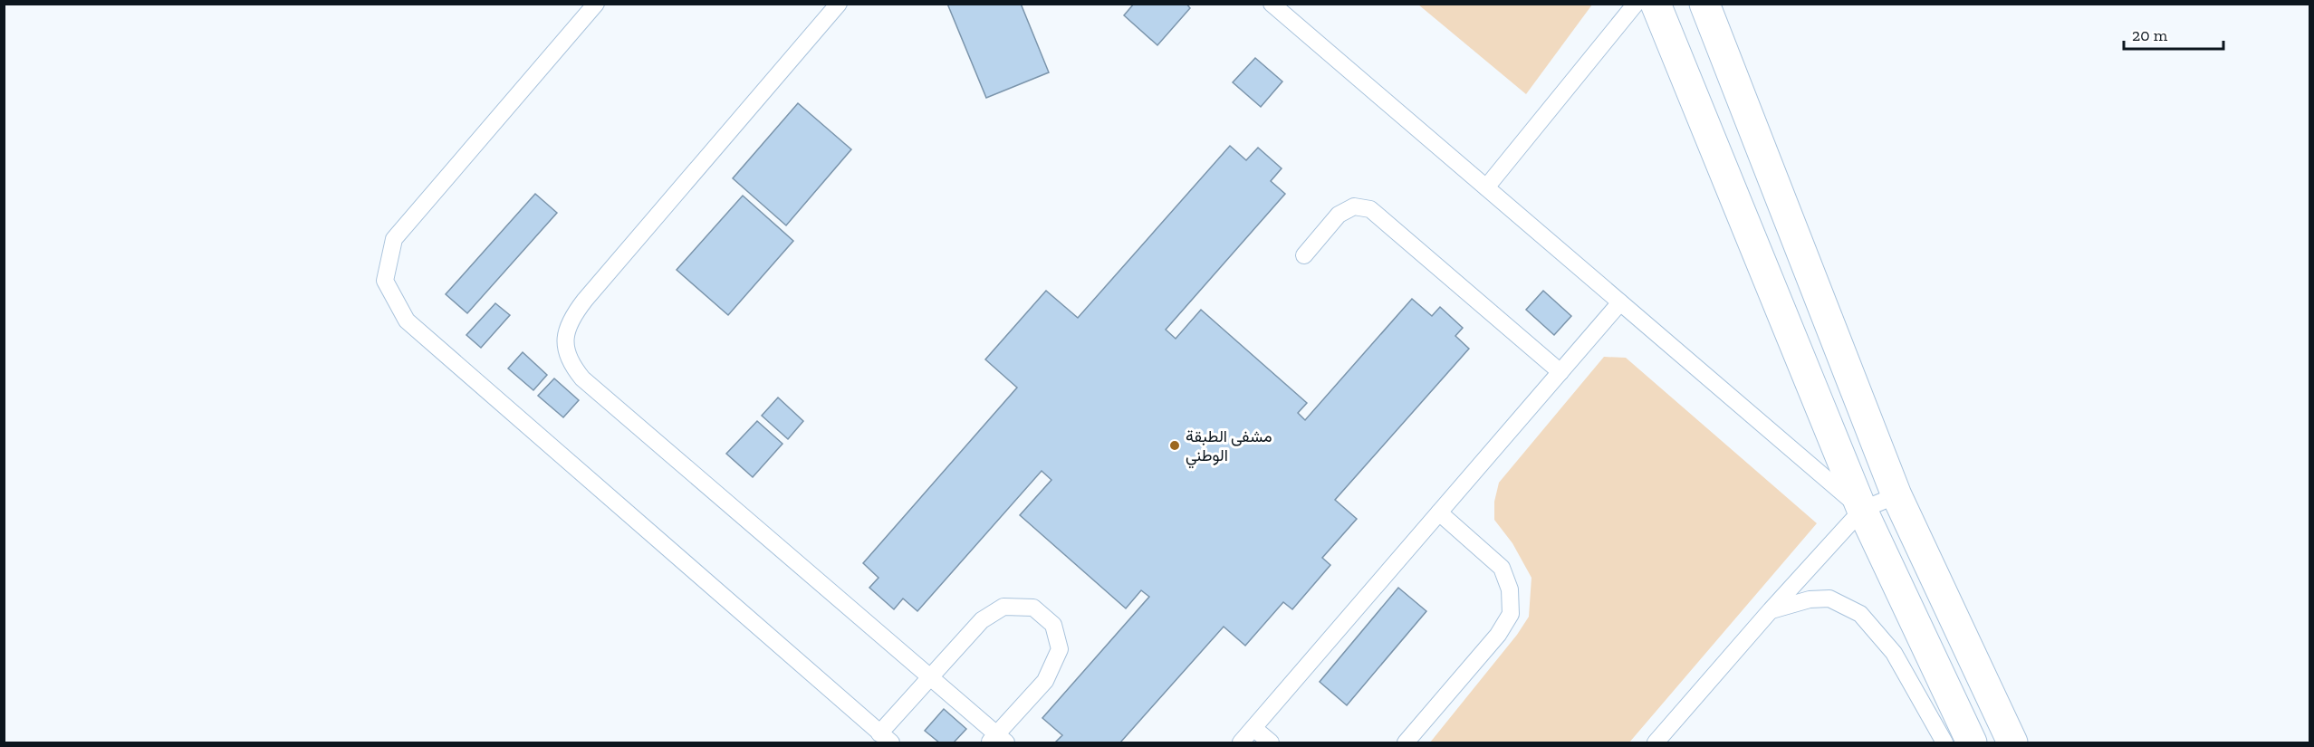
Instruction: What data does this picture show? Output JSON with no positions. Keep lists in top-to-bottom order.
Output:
{
  "places": ["مشفى الطبقة الوطني"],
  "scale_bar": "20 m"
}
